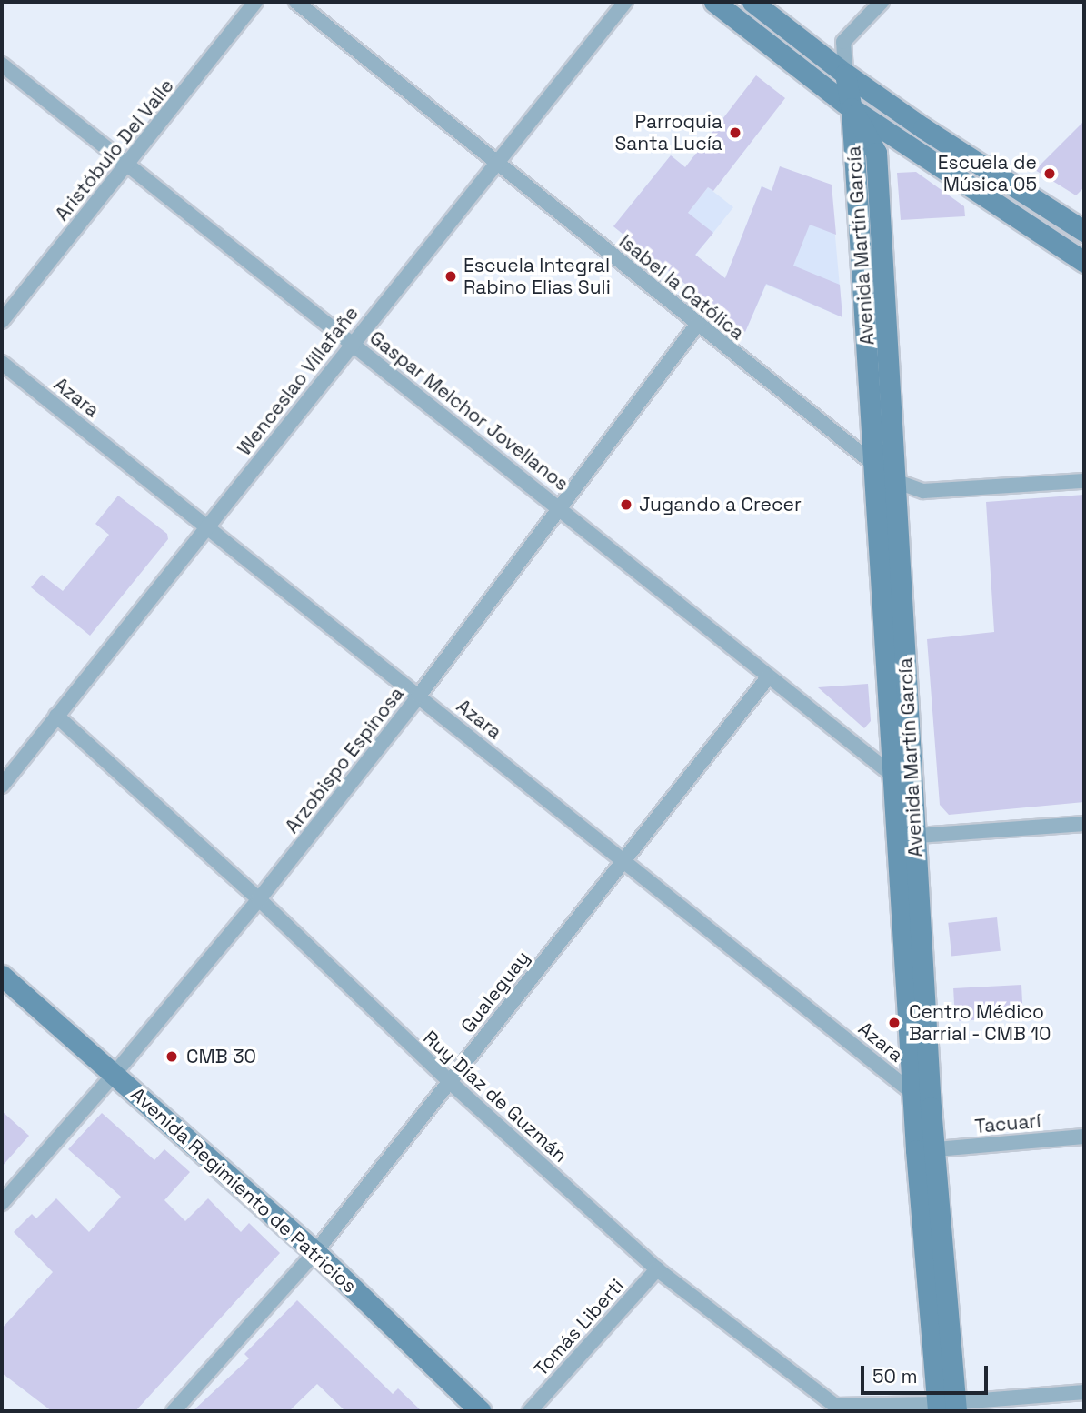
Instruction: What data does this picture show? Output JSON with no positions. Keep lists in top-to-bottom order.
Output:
{
  "streets": {
    "main road": ["Avenida Martín García", "Avenida Regimiento de Patricios"],
    "street": [
      "Aristóbulo Del Valle",
      "Isabel la Católica",
      "Wenceslao Villafañe",
      "Azara",
      "Gaspar Melchor Jovellanos",
      "Arzobispo Espinosa",
      "Gualeguay",
      "Ruy Díaz de Guzmán",
      "Tacuarí",
      "Tomás Liberti"
    ]
  },
  "crossings": [
    ["Aristóbulo Del Valle", "Gaspar Melchor Jovellanos"],
    ["Avenida Martín García", "Isabel la Católica"],
    ["Avenida Martín García", "Azara"],
    ["Avenida Martín García", "Gaspar Melchor Jovellanos"],
    ["Avenida Martín García", "Ruy Díaz de Guzmán"],
    ["Avenida Martín García", "Tacuarí"],
    ["Isabel la Católica", "Wenceslao Villafañe"],
    ["Isabel la Católica", "Arzobispo Espinosa"],
    ["Wenceslao Villafañe", "Azara"],
    ["Wenceslao Villafañe", "Gaspar Melchor Jovellanos"],
    ["Wenceslao Villafañe", "Ruy Díaz de Guzmán"],
    ["Azara", "Arzobispo Espinosa"],
    ["Azara", "Gualeguay"],
    ["Gaspar Melchor Jovellanos", "Arzobispo Espinosa"],
    ["Gaspar Melchor Jovellanos", "Gualeguay"],
    ["Arzobispo Espinosa", "Ruy Díaz de Guzmán"],
    ["Arzobispo Espinosa", "Avenida Regimiento de Patricios"],
    ["Gualeguay", "Ruy Díaz de Guzmán"],
    ["Gualeguay", "Avenida Regimiento de Patricios"],
    ["Ruy Díaz de Guzmán", "Tomás Liberti"]
  ],
  "places": [
    "Parroquia Santa Lucía",
    "Escuela de Música 05",
    "Escuela Integral Rabino Elias Suli",
    "Jugando a Crecer",
    "Centro Médico Barrial - CMB 10",
    "CMB 30"
  ],
  "scale_bar": "50 m"
}
